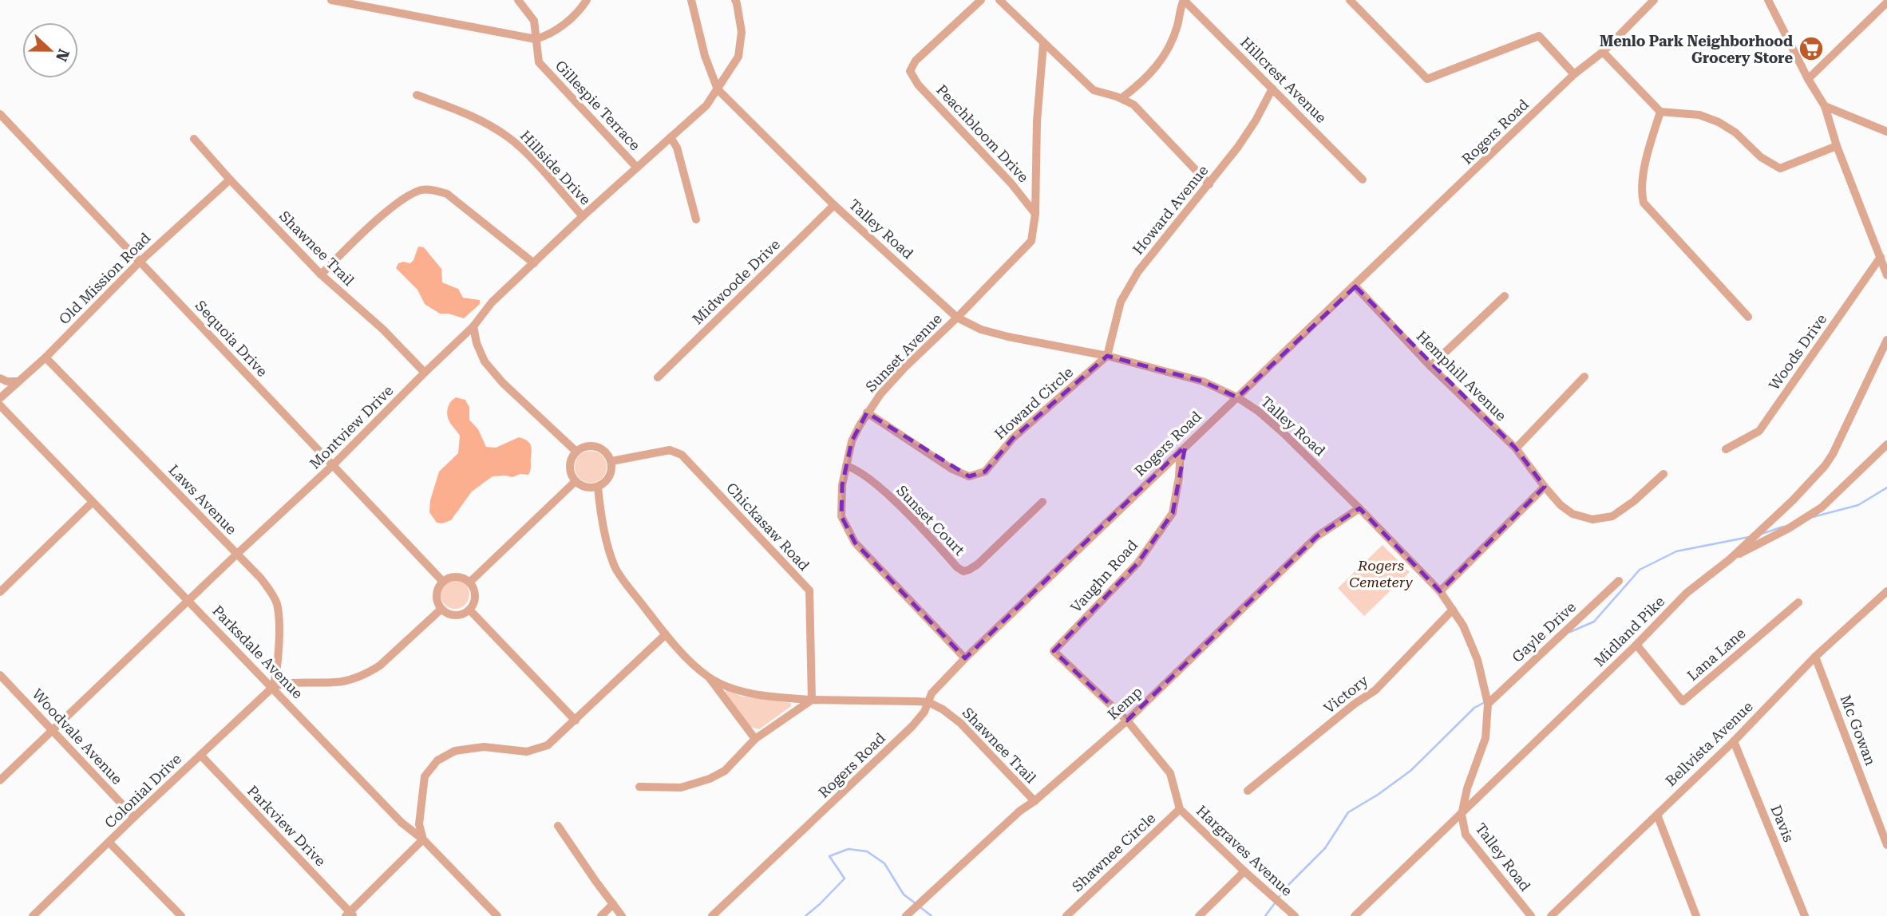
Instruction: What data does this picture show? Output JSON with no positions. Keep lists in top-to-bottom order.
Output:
{
  "streets": {
    "street": [
      "Hillcrest Avenue",
      "Gillespie Terrace",
      "Rogers Road",
      "Peachbloom Drive",
      "Hillside Drive",
      "Howard Avenue",
      "Talley Road",
      "Shawnee Trail",
      "Old Mission Road",
      "Midwoode Drive",
      "Sequoia Drive",
      "Woods Drive",
      "Sunset Avenue",
      "Hemphill Avenue",
      "Howard Circle",
      "Montview Drive",
      "Laws Avenue",
      "Sunset Court",
      "Chickasaw Road",
      "Vaughn Road",
      "Midland Pike",
      "Gayle Drive",
      "Parksdale Avenue",
      "Lana Lane",
      "Victory",
      "Kemp",
      "Mc Gowan",
      "Woodvale Avenue",
      "Bellvista Avenue",
      "Colonial Drive",
      "Davis",
      "Parkview Drive",
      "Hargraves Avenue",
      "Shawnee Circle"
    ]
  },
  "crossings": [
    ["Hillcrest Avenue", "Howard Avenue"],
    ["Gillespie Terrace", "Montview Drive"],
    ["Rogers Road", "Talley Road"],
    ["Rogers Road", "Shawnee Trail"],
    ["Rogers Road", "Sunset Avenue"],
    ["Rogers Road", "Hemphill Avenue"],
    ["Rogers Road", "Vaughn Road"],
    ["Peachbloom Drive", "Sunset Avenue"],
    ["Hillside Drive", "Montview Drive"],
    ["Howard Avenue", "Talley Road"],
    ["Howard Avenue", "Howard Circle"],
    ["Talley Road", "Midwoode Drive"],
    ["Talley Road", "Sunset Avenue"],
    ["Talley Road", "Howard Circle"],
    ["Talley Road", "Montview Drive"],
    ["Talley Road", "Midland Pike"],
    ["Talley Road", "Gayle Drive"],
    ["Talley Road", "Victory"],
    ["Talley Road", "Kemp"],
    ["Shawnee Trail", "Old Mission Road"],
    ["Shawnee Trail", "Montview Drive"],
    ["Shawnee Trail", "Kemp"],
    ["Old Mission Road", "Sequoia Drive"],
    ["Old Mission Road", "Laws Avenue"],
    ["Sequoia Drive", "Montview Drive"],
    ["Sunset Avenue", "Howard Circle"],
    ["Sunset Avenue", "Sunset Court"],
    ["Montview Drive", "Laws Avenue"],
    ["Montview Drive", "Parksdale Avenue"],
    ["Montview Drive", "Woodvale Avenue"],
    ["Laws Avenue", "Parksdale Avenue"],
    ["Laws Avenue", "Colonial Drive"],
    ["Vaughn Road", "Hargraves Avenue"],
    ["Midland Pike", "Lana Lane"],
    ["Parksdale Avenue", "Colonial Drive"],
    ["Kemp", "Hargraves Avenue"],
    ["Mc Gowan", "Bellvista Avenue"],
    ["Woodvale Avenue", "Colonial Drive"],
    ["Bellvista Avenue", "Davis"],
    ["Colonial Drive", "Parkview Drive"],
    ["Hargraves Avenue", "Shawnee Circle"]
  ],
  "parks": ["Rogers Cemetery"],
  "places": {
    "supermarket": ["Menlo Park Neighborhood Grocery Store"]
  },
  "north": "right"
}
